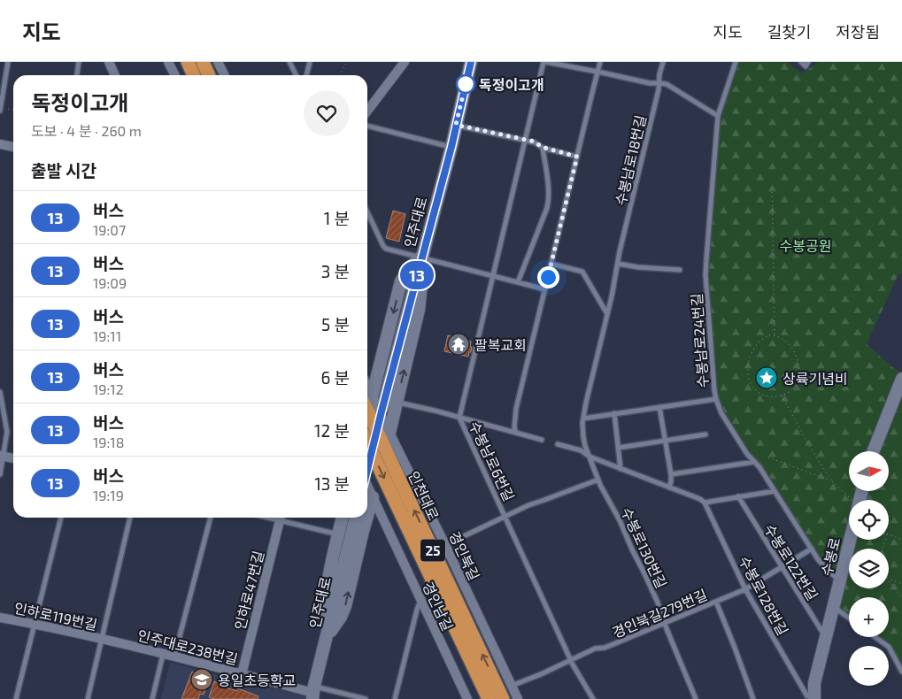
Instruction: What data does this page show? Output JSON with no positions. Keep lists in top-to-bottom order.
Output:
{
  "streets": {
    "highway": ["인천대로", "25"],
    "street": [
      "인주대로",
      "경인북길",
      "수봉로",
      "인하로47번길",
      "경인남길",
      "인하로119번길",
      "인주대로238번길"
    ],
    "lane": [
      "수봉남로18번길",
      "수봉남로24번길",
      "수봉남로6번길",
      "수봉로130번길",
      "수봉로122번길",
      "수봉로128번길",
      "경인북길279번길"
    ]
  },
  "crossings": [
    ["수봉남로18번길", "수봉로130번길"],
    ["인주대로", "인주대로238번길"],
    ["수봉남로24번길", "수봉로"],
    ["수봉남로24번길", "경인북길279번길"],
    ["수봉남로6번길", "경인북길279번길"],
    ["인천대로", "경인북길"],
    ["수봉로130번길", "경인북길279번길"],
    ["경인북길", "경인북길279번길"],
    ["수봉로", "수봉로122번길"],
    ["수봉로", "수봉로128번길"],
    ["수봉로122번길", "경인북길279번길"],
    ["인하로47번길", "인주대로238번길"],
    ["수봉로128번길", "경인북길279번길"],
    ["인하로119번길", "인주대로238번길"]
  ],
  "parks": ["수봉공원"],
  "places": {
    "other": ["독정이고개"],
    "temple": ["팔복교회"],
    "place": ["상륙기념비"],
    "school or university": ["용일초등학교"]
  },
  "lines": ["bus line 13"],
  "north": "right",
  "page": {
    "header": "지도",
    "nav": ["지도", "길찾기", "저장됨"],
    "on_map": "13",
    "heading": [
      ["독정이고개", "도보 · 4 분 · 260 m"],
      "출발 시간"
    ],
    "list": [
      {
        "mark": "13",
        "name": "버스",
        "note": "19:07",
        "value": "1 분"
      },
      {
        "mark": "13",
        "name": "버스",
        "note": "19:09",
        "value": "3 분"
      },
      {
        "mark": "13",
        "name": "버스",
        "note": "19:11",
        "value": "5 분"
      },
      {
        "mark": "13",
        "name": "버스",
        "note": "19:12",
        "value": "6 분"
      },
      {
        "mark": "13",
        "name": "버스",
        "note": "19:18",
        "value": "12 분"
      },
      {
        "mark": "13",
        "name": "버스",
        "note": "19:19",
        "value": "13 분"
      }
    ],
    "map_buttons": ["+", "−"]
  }
}
